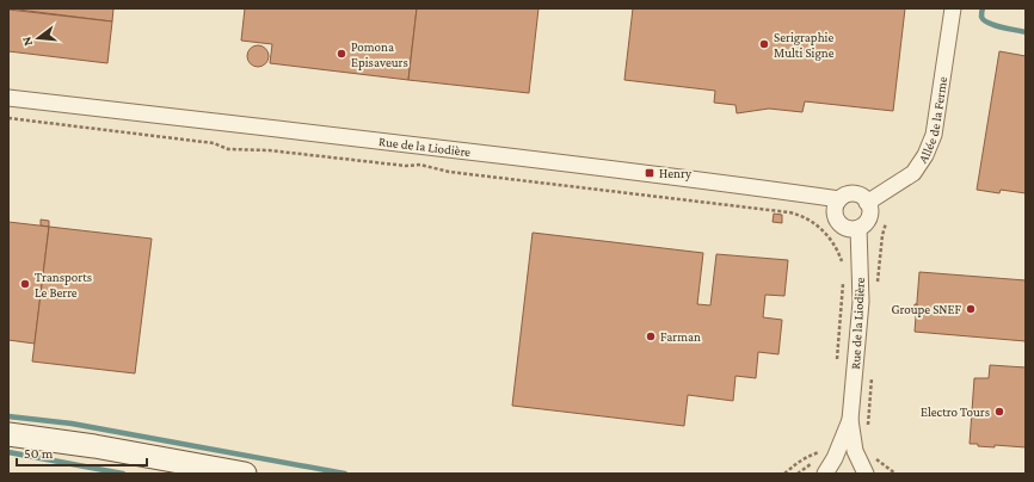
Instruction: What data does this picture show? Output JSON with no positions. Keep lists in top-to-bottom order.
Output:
{
  "streets": {
    "street": ["Allée de la Ferme", "Rue de la Liodière"]
  },
  "crossings": [
    ["Allée de la Ferme", "Rue de la Liodière"]
  ],
  "places": {
    "other": [
      "Serigraphie Multi Signe",
      "Pomona Episaveurs",
      "Transports Le Berre",
      "Groupe SNEF",
      "Farman",
      "Electro Tours"
    ],
    "transit": ["Henry"]
  },
  "scale_bar": "50 m",
  "north": "left"
}
